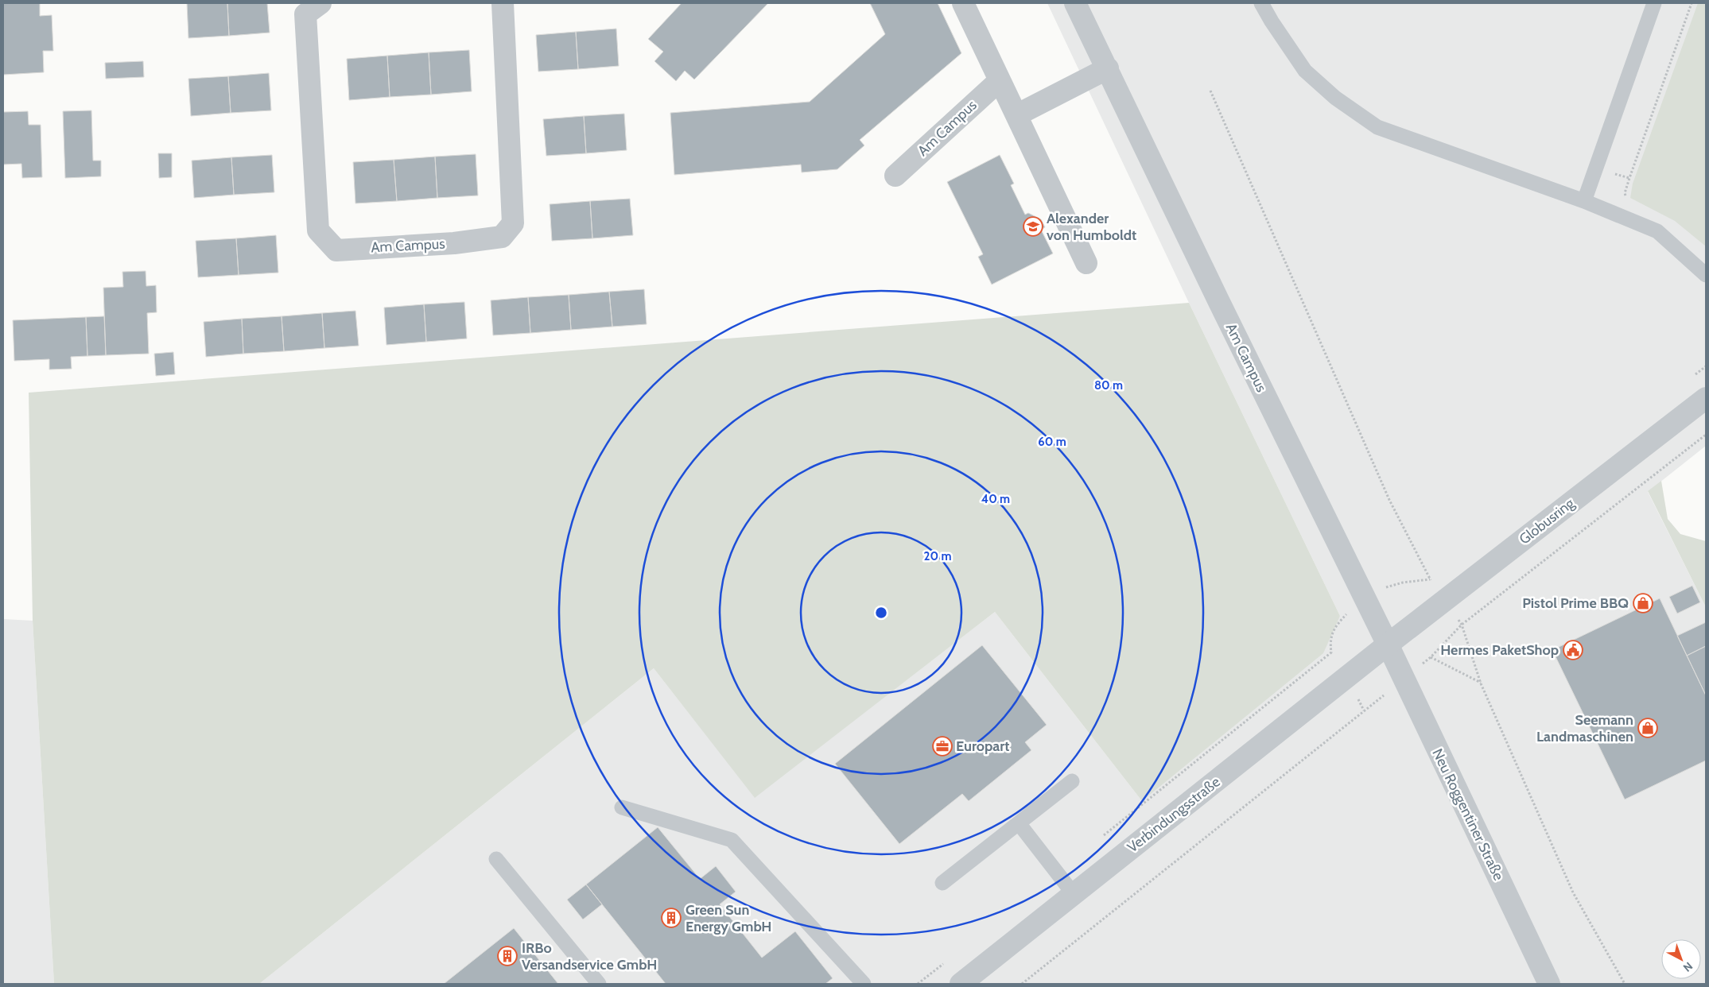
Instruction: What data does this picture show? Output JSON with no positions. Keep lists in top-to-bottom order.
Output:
{
  "streets": {
    "street": [
      "Am Campus",
      "Globusring",
      "Verbindungsstraße",
      "Neu Roggentiner Straße"
    ]
  },
  "crossings": [
    ["Am Campus", "Globusring"],
    ["Am Campus", "Verbindungsstraße"],
    ["Am Campus", "Neu Roggentiner Straße"],
    ["Globusring", "Verbindungsstraße"],
    ["Globusring", "Neu Roggentiner Straße"],
    ["Verbindungsstraße", "Neu Roggentiner Straße"]
  ],
  "places": {
    "school or university": ["Alexander von Humboldt"],
    "shop": ["Pistol Prime BBQ", "Seemann Landmaschinen"],
    "public building": ["Hermes PaketShop"],
    "office": ["Europart"],
    "building": ["Green Sun Energy GmbH", "IRBo Versandservice GmbH"]
  },
  "north": "bottom right",
  "rings": [
    "80 m",
    "60 m",
    "40 m",
    "20 m"
  ]
}
